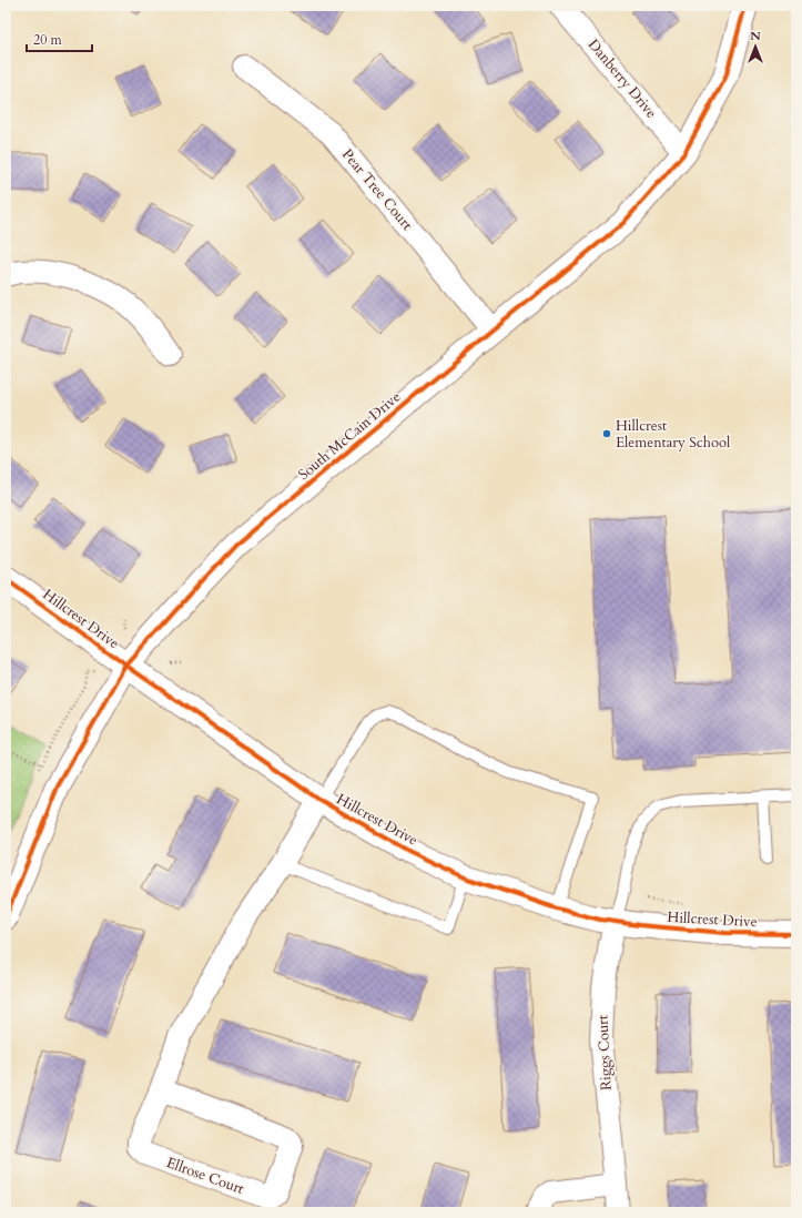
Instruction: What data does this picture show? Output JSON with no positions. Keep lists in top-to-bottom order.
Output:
{
  "streets": {
    "street": [
      "Danberry Drive",
      "Pear Tree Court",
      "South McCain Drive",
      "Hillcrest Drive",
      "Riggs Court",
      "Ellrose Court"
    ]
  },
  "crossings": [
    ["Danberry Drive", "South McCain Drive"],
    ["Pear Tree Court", "South McCain Drive"],
    ["South McCain Drive", "Hillcrest Drive"],
    ["Hillcrest Drive", "Riggs Court"],
    ["Hillcrest Drive", "Ellrose Court"]
  ],
  "places": ["Hillcrest Elementary School"],
  "scale_bar": "20 m",
  "north": "top"
}
